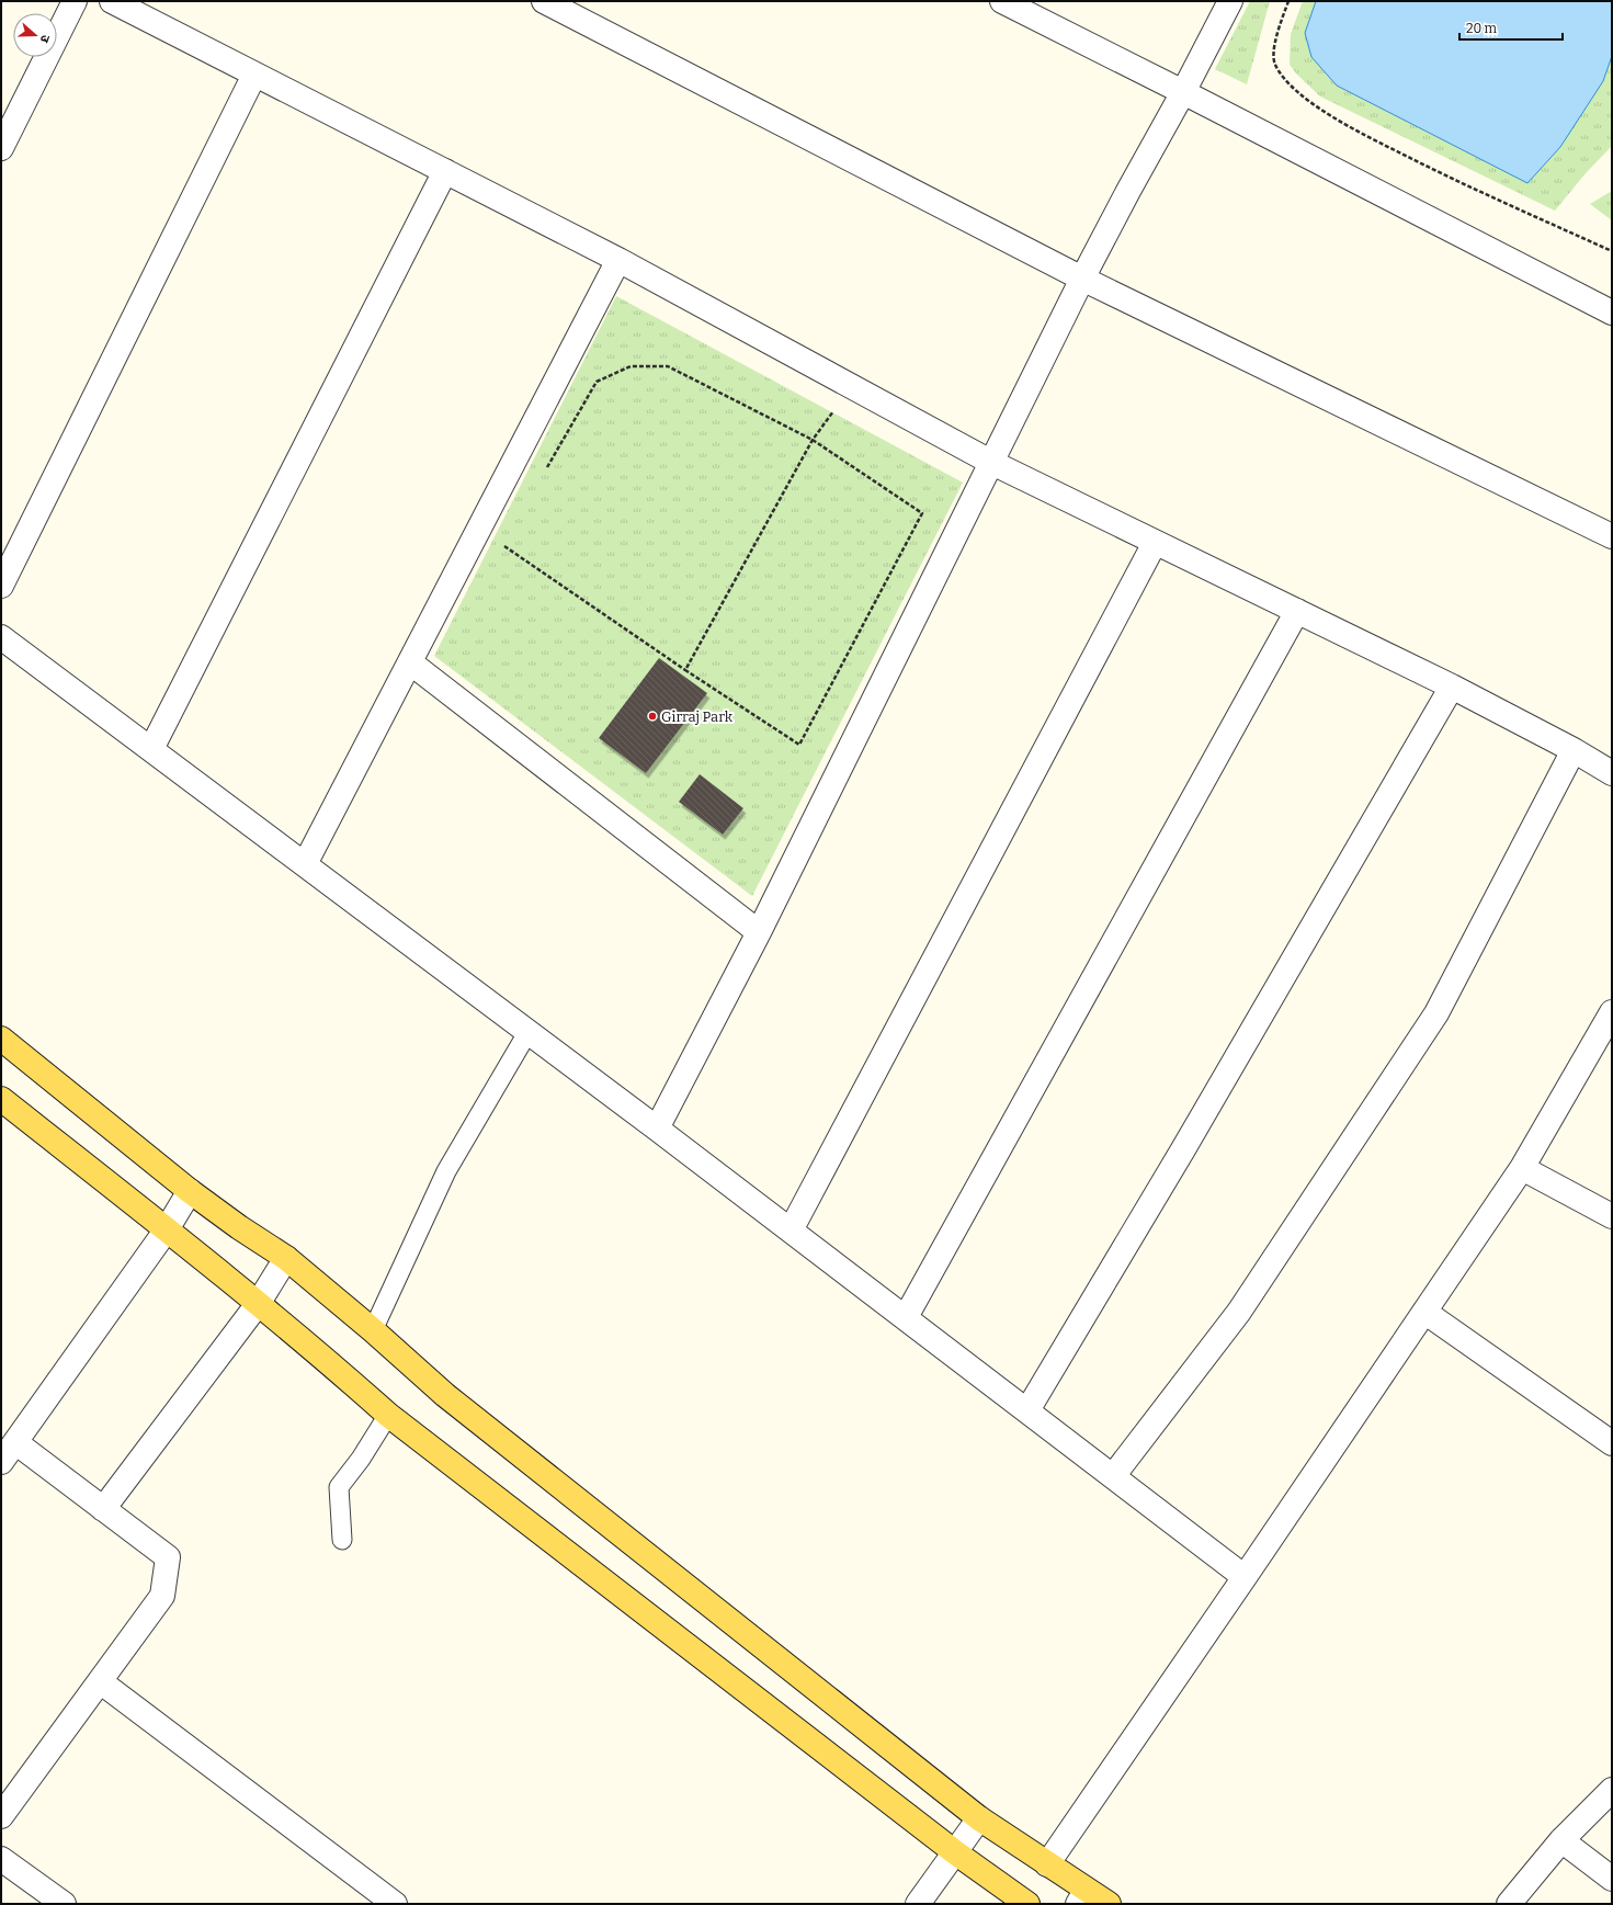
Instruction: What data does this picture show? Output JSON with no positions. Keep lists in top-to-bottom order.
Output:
{
  "places": ["Girraj Park"],
  "scale_bar": "20 m",
  "north": "right"
}
